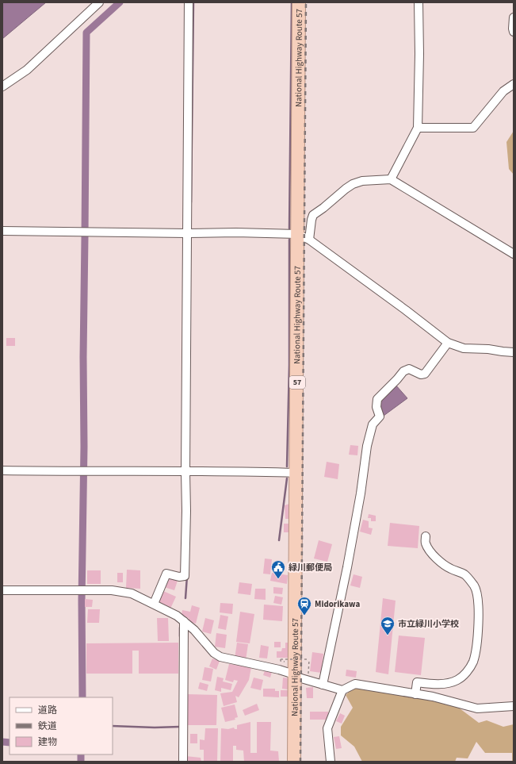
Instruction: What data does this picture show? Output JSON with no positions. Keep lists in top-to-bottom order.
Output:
{
  "streets": {
    "highway": ["National Highway Route 57", "57"]
  },
  "places": {
    "public building": ["緑川郵便局"],
    "station": ["Midorikawa"],
    "school or university": ["市立緑川小学校"]
  },
  "legend": ["道路", "鉄道", "建物"]
}
